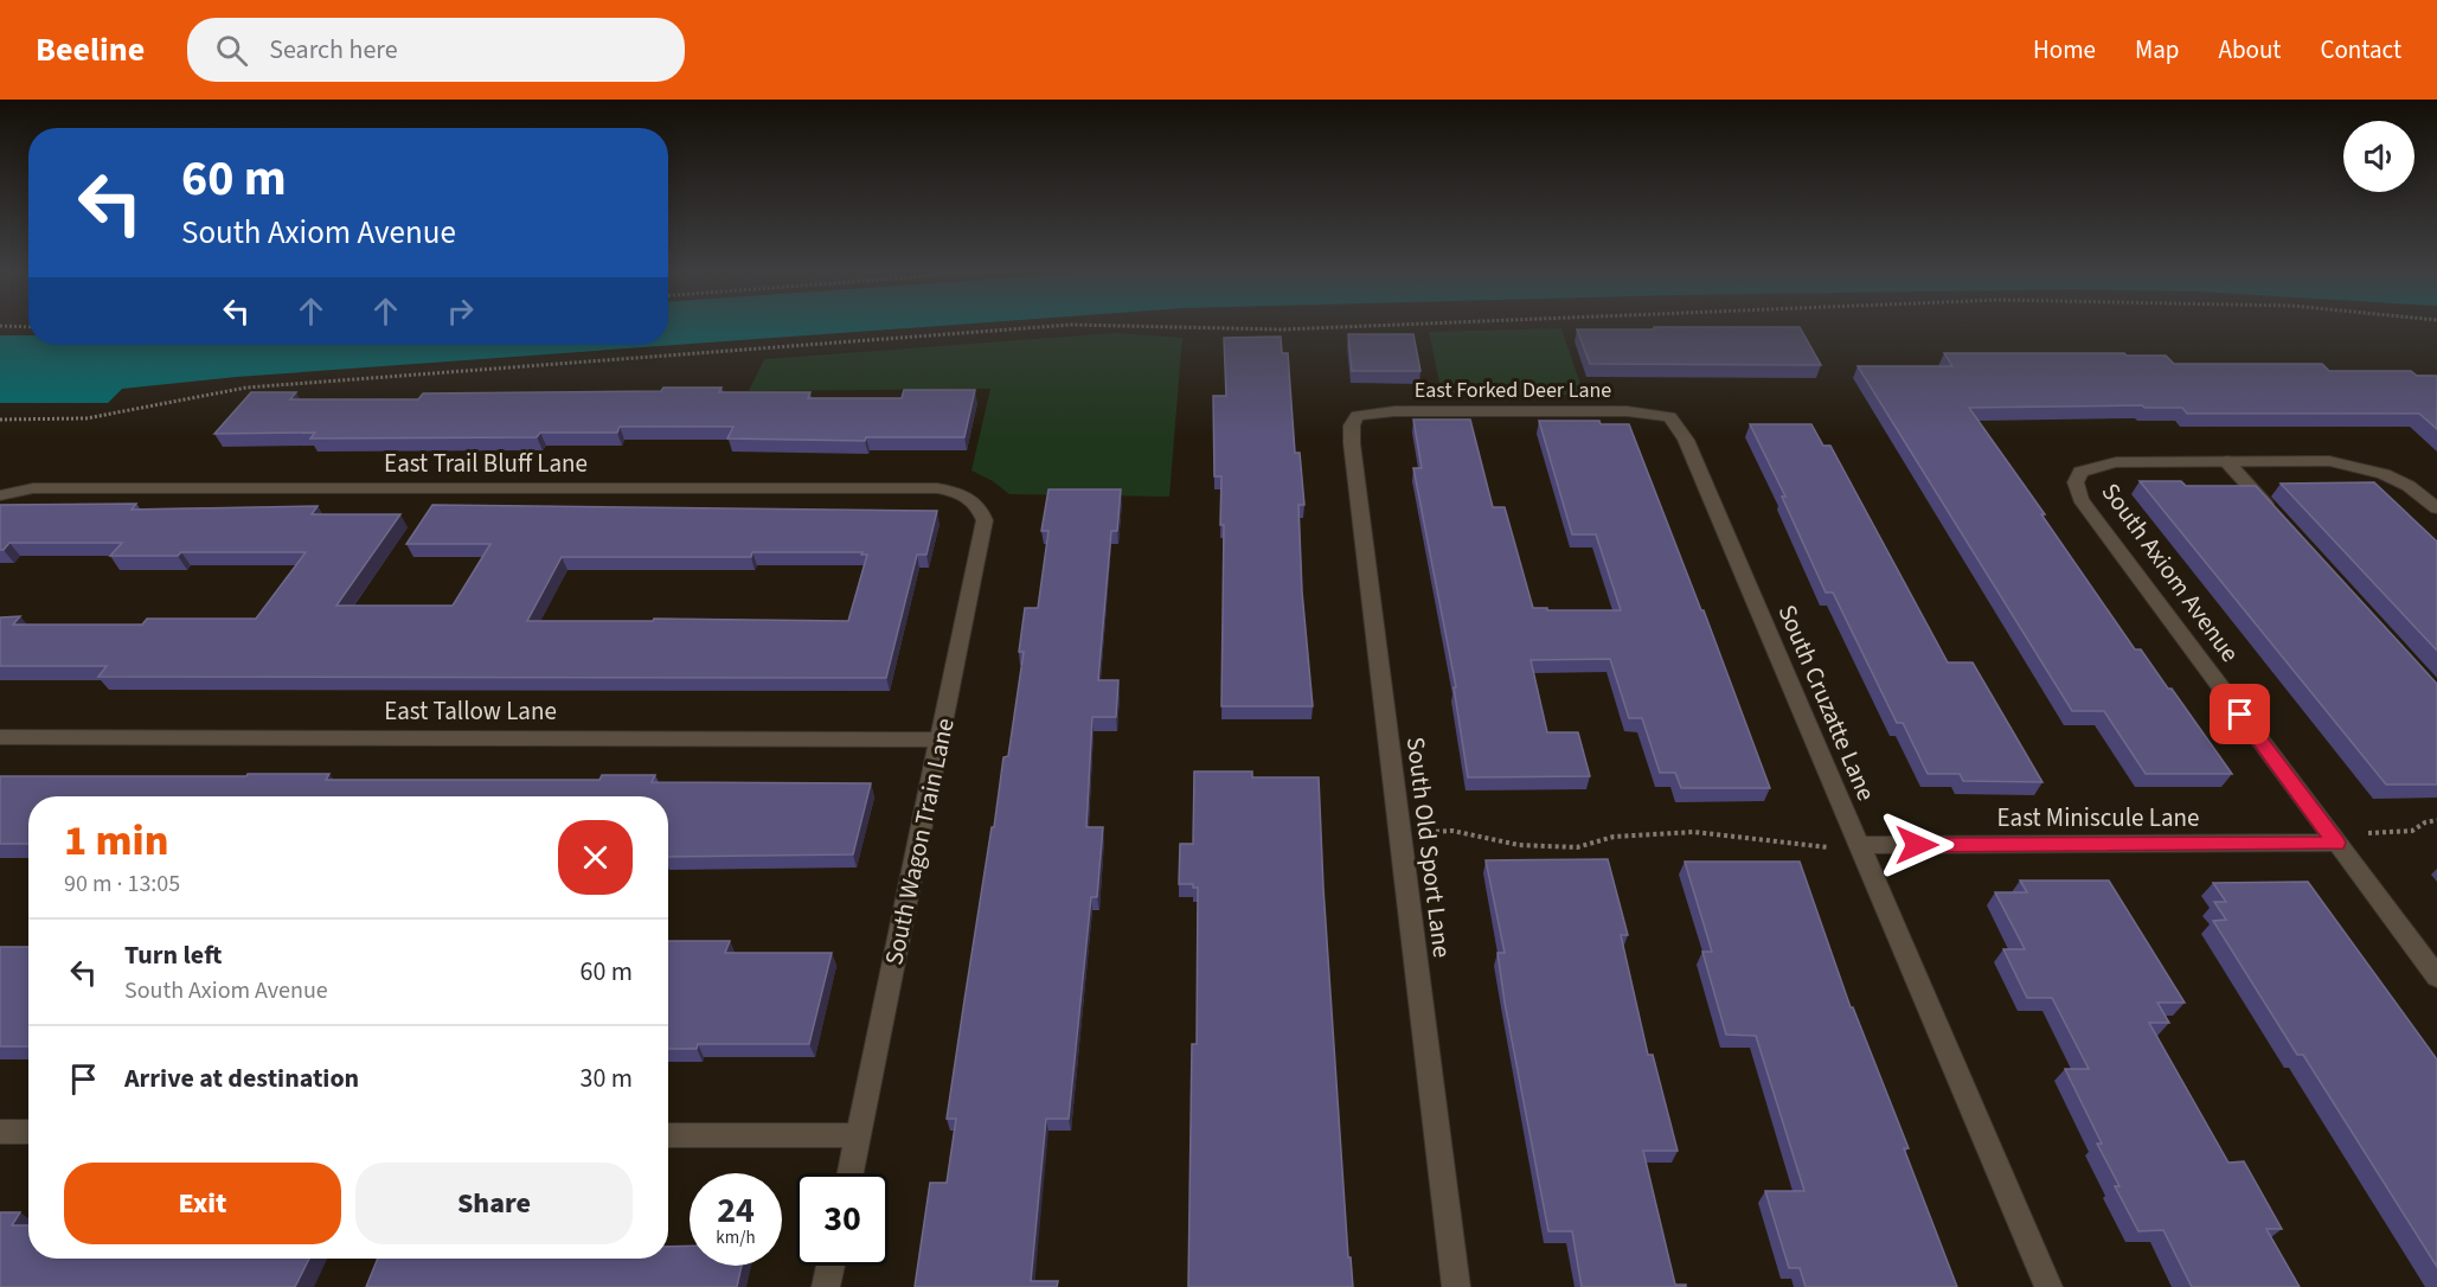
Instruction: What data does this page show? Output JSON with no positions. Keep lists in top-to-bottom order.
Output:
{
  "streets": {
    "street": [
      "East Forked Deer Lane",
      "East Trail Bluff Lane",
      "South Axiom Avenue",
      "South Cruzatte Lane",
      "East Tallow Lane",
      "East Miniscule Lane",
      "South Wagon Train Lane",
      "South Old Sport Lane"
    ]
  },
  "crossings": [
    ["East Forked Deer Lane", "South Cruzatte Lane"],
    ["East Forked Deer Lane", "South Old Sport Lane"],
    ["East Trail Bluff Lane", "South Wagon Train Lane"],
    ["South Axiom Avenue", "East Miniscule Lane"],
    ["South Cruzatte Lane", "East Miniscule Lane"],
    ["East Tallow Lane", "South Wagon Train Lane"]
  ],
  "page": {
    "header": "Beeline",
    "search": "Search here",
    "nav": [
      "Home",
      "Map",
      "About",
      "Contact"
    ],
    "turn": ["60 m", "South Axiom Avenue"],
    "heading": ["1 min", "90 m · 13:05"],
    "list": [
      {
        "name": "Turn left",
        "note": "South Axiom Avenue",
        "value": "60 m"
      },
      {
        "name": "Arrive at destination",
        "value": "30 m"
      }
    ],
    "buttons": ["Exit", "Share"],
    "speed": "24 km/h",
    "limit": "30"
  }
}
